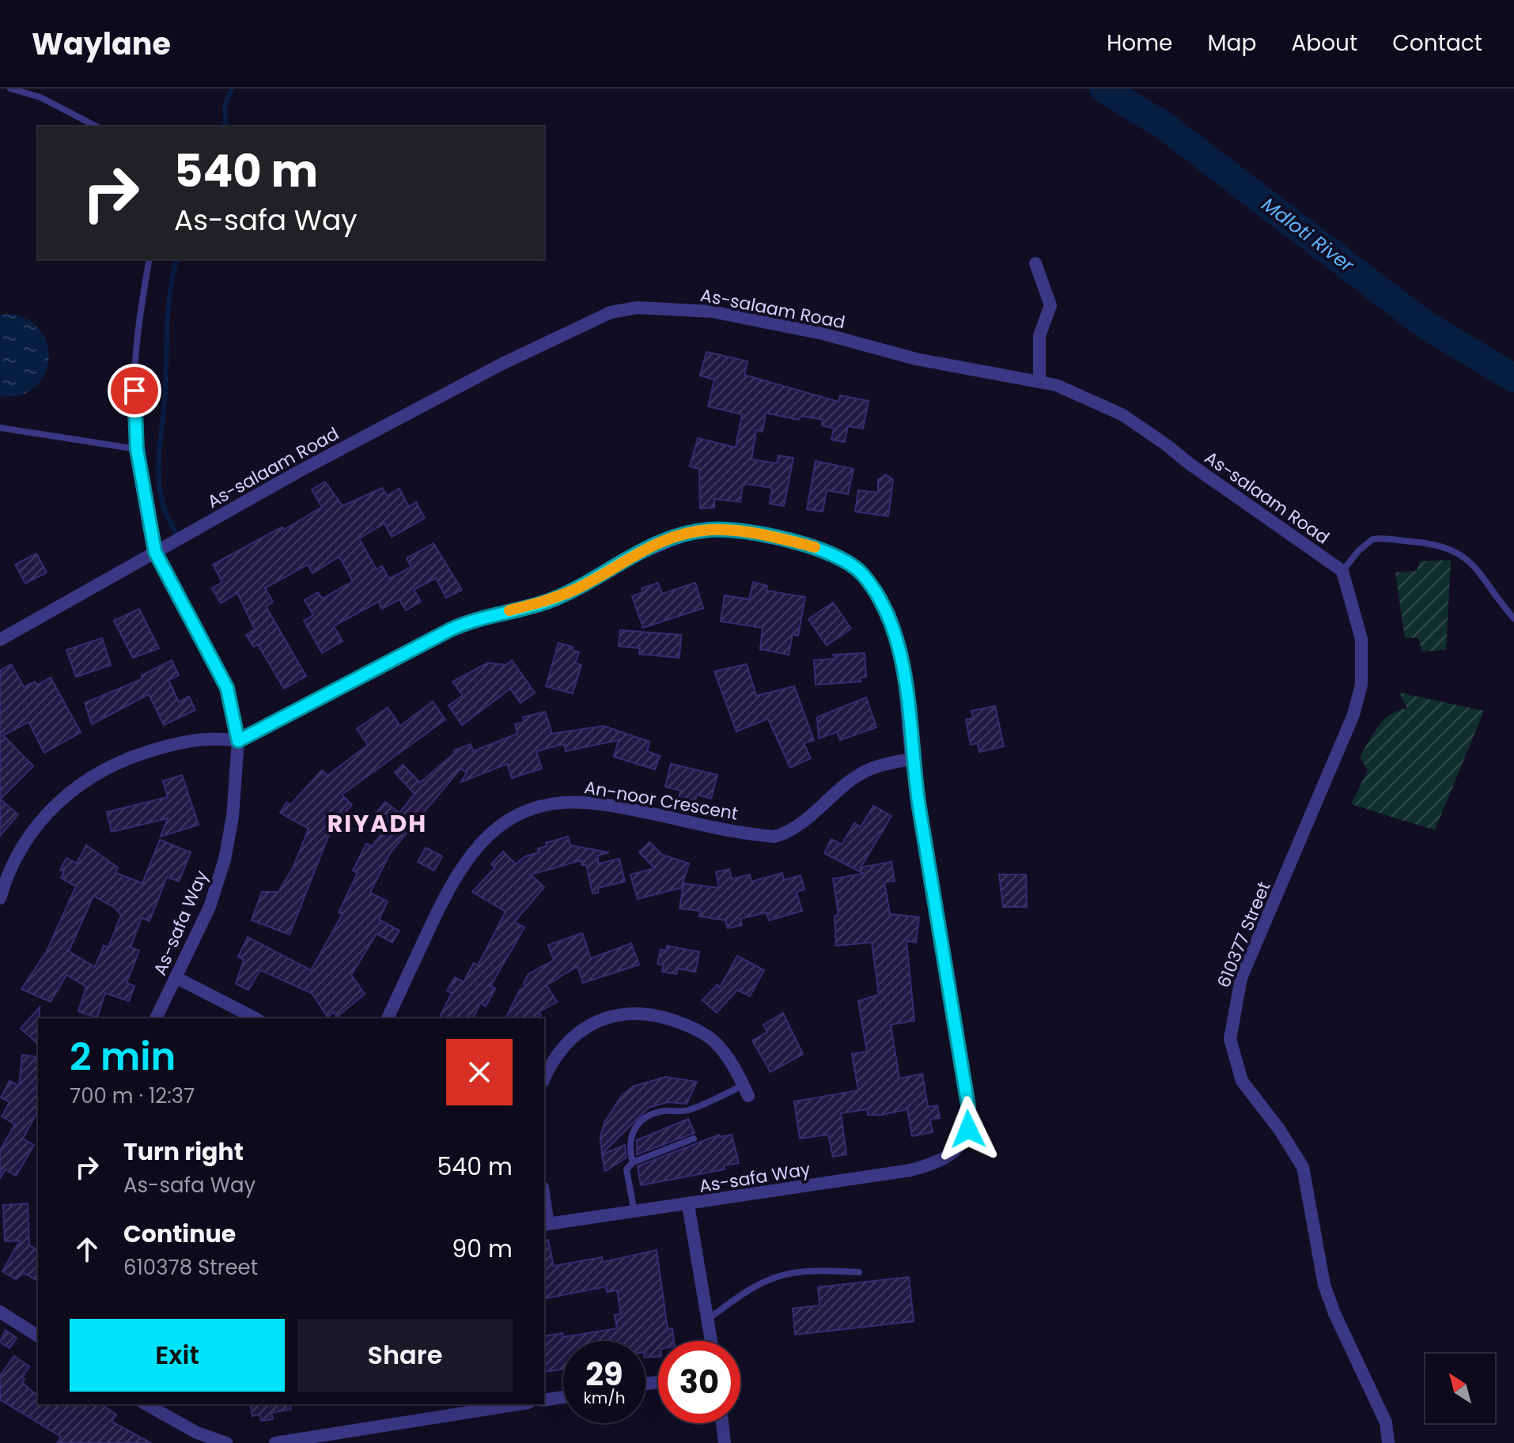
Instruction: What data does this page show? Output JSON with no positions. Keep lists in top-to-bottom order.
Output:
{
  "streets": {
    "street": [
      "As-salaam Road",
      "An-noor Crescent",
      "As-safa Way",
      "610377 Street"
    ]
  },
  "crossings": [
    ["As-salaam Road", "As-safa Way"],
    ["As-salaam Road", "610377 Street"],
    ["An-noor Crescent", "As-safa Way"]
  ],
  "districts": ["RIYADH"],
  "water": ["Mdloti River"],
  "north": "top left",
  "page": {
    "header": "Waylane",
    "nav": [
      "Home",
      "Map",
      "About",
      "Contact"
    ],
    "turn": ["540 m", "As-safa Way"],
    "heading": ["2 min", "700 m · 12:37"],
    "list": [
      {
        "name": "Turn right",
        "note": "As-safa Way",
        "value": "540 m"
      },
      {
        "name": "Continue",
        "note": "610378 Street",
        "value": "90 m"
      }
    ],
    "buttons": ["Exit", "Share"],
    "speed": "29 km/h",
    "limit": "30"
  }
}
